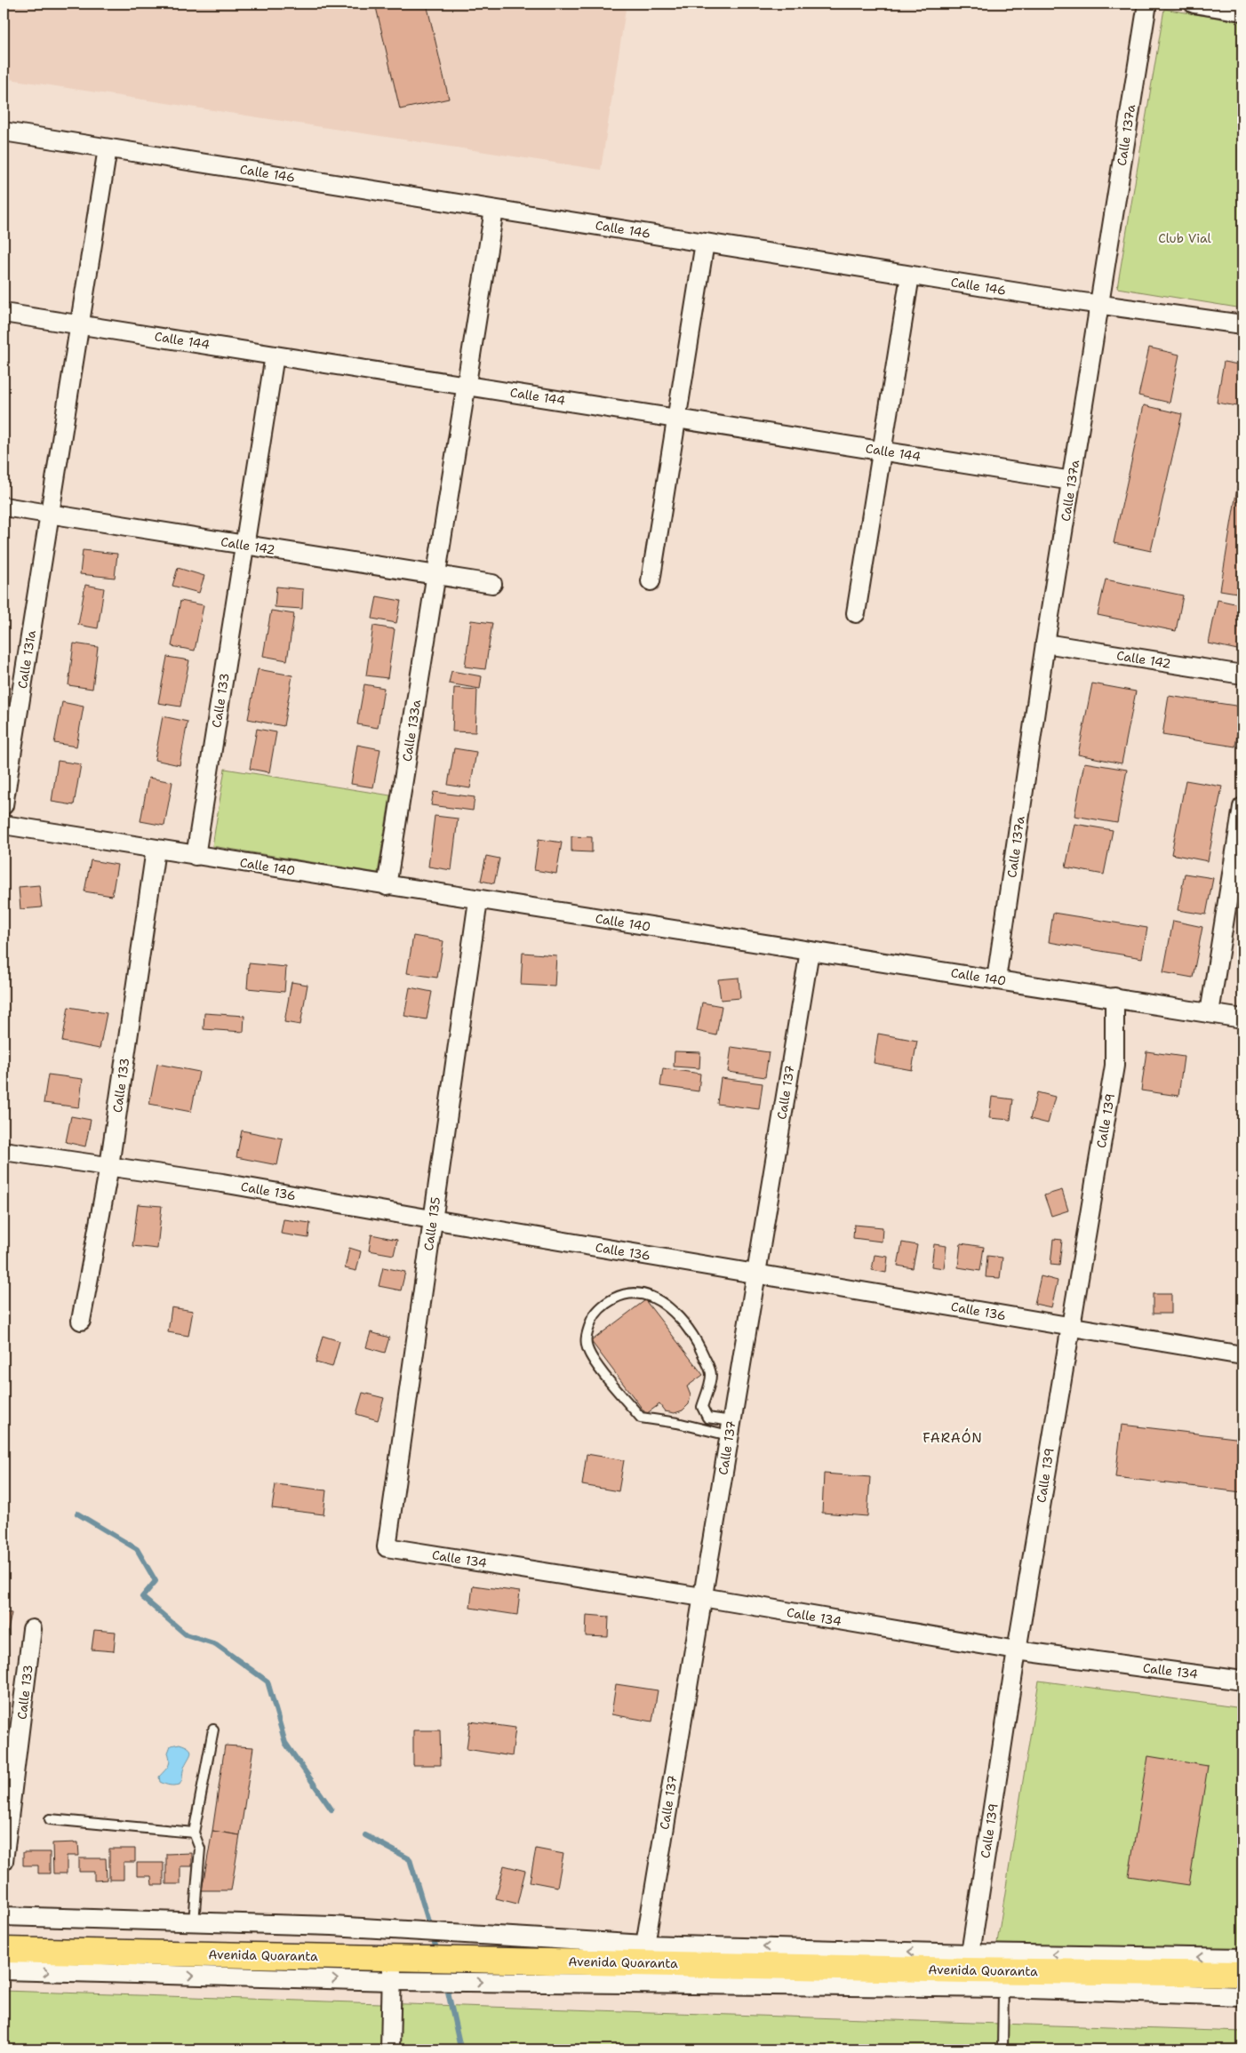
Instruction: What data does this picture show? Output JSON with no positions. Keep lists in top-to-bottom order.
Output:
{
  "streets": {
    "highway": ["Avenida Quaranta"],
    "street": [
      "Calle 137a",
      "Calle 146",
      "Calle 144",
      "Calle 142",
      "Calle 131a",
      "Calle 133",
      "Calle 133a",
      "Calle 140",
      "Calle 137",
      "Calle 139",
      "Calle 136",
      "Calle 135",
      "Calle 134"
    ]
  },
  "crossings": [
    ["Calle 137a", "Calle 146"],
    ["Calle 137a", "Calle 144"],
    ["Calle 137a", "Calle 142"],
    ["Calle 137a", "Calle 140"],
    ["Calle 146", "Calle 131a"],
    ["Calle 146", "Calle 133a"],
    ["Calle 144", "Calle 131a"],
    ["Calle 144", "Calle 133"],
    ["Calle 144", "Calle 133a"],
    ["Calle 142", "Calle 131a"],
    ["Calle 142", "Calle 133"],
    ["Calle 142", "Calle 133a"],
    ["Calle 133", "Calle 140"],
    ["Calle 133", "Calle 136"],
    ["Calle 133a", "Calle 140"],
    ["Calle 140", "Calle 137"],
    ["Calle 140", "Calle 139"],
    ["Calle 140", "Calle 135"],
    ["Calle 137", "Calle 136"],
    ["Calle 137", "Calle 134"],
    ["Calle 139", "Calle 136"],
    ["Calle 139", "Calle 134"],
    ["Calle 136", "Calle 135"],
    ["Calle 135", "Calle 134"]
  ],
  "districts": ["FARAÓN"],
  "parks": ["Club Vial"]
}
